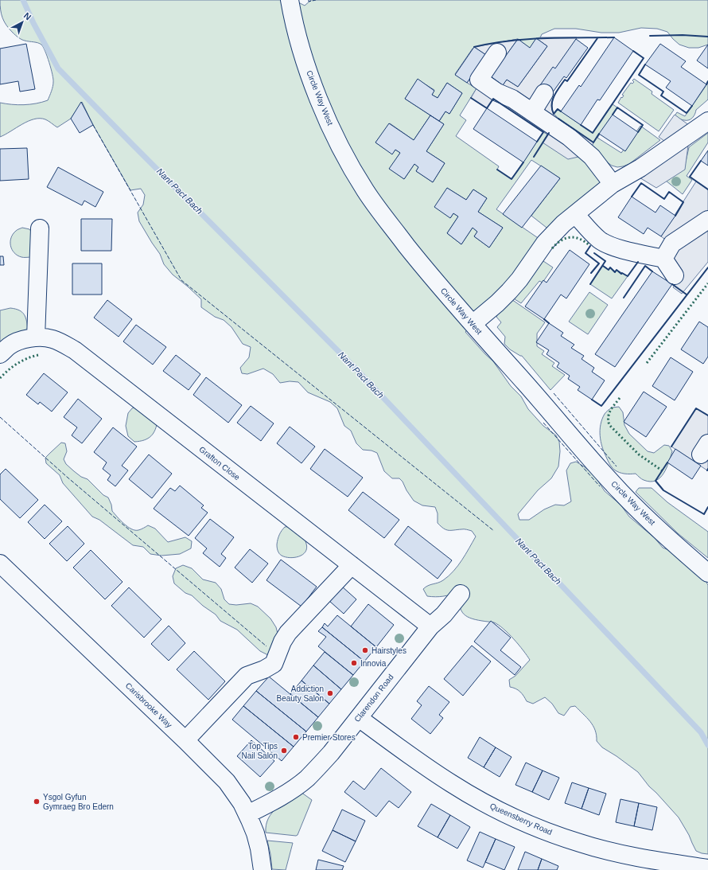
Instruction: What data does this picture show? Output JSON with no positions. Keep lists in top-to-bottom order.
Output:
{
  "streets": {
    "street": [
      "Circle Way West",
      "Grafton Close",
      "Clarendon Road",
      "Carisbrooke Way",
      "Queensberry Road"
    ]
  },
  "crossings": [
    ["Grafton Close", "Clarendon Road"],
    ["Clarendon Road", "Carisbrooke Way"],
    ["Clarendon Road", "Queensberry Road"]
  ],
  "water": ["Nant Pact Bach"],
  "places": [
    "Hairstyles",
    "Innovia",
    "Addiction Beauty Salon",
    "Premier Stores",
    "Top Tips Nail Salon",
    "Ysgol Gyfun Gymraeg Bro Edern"
  ],
  "north": "top right"
}
